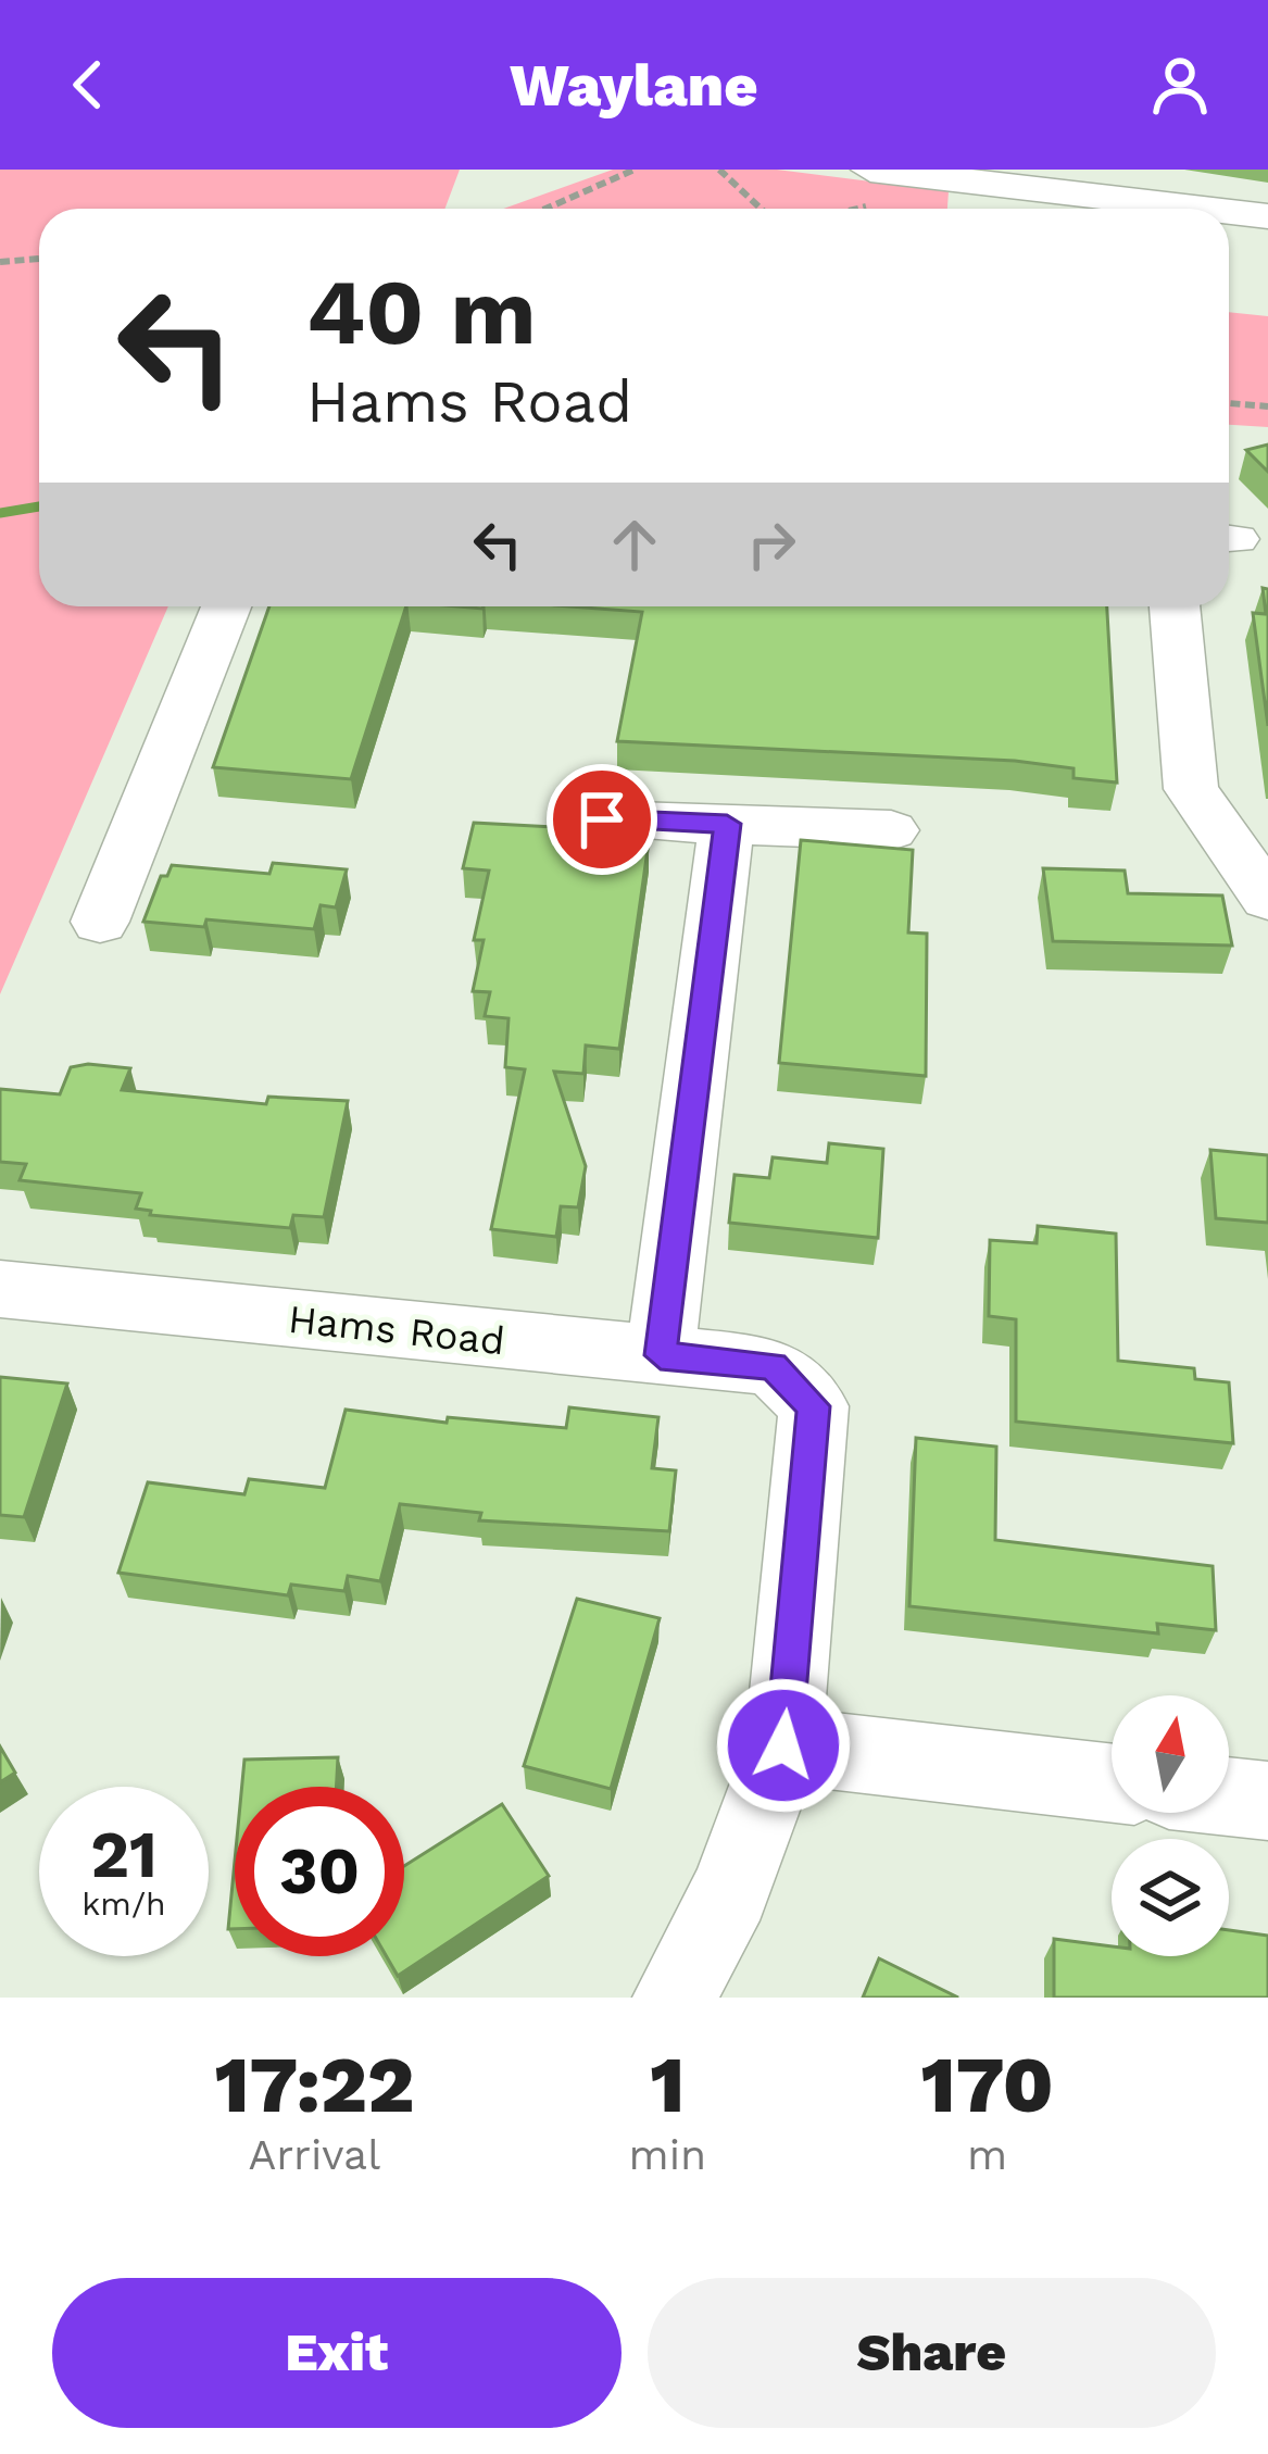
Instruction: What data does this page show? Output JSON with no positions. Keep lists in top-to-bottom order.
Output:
{
  "streets": {
    "street": ["Hams Road"]
  },
  "north": "top",
  "page": {
    "header": "Waylane",
    "turn": ["40 m", "Hams Road"],
    "speed": "21 km/h",
    "limit": "30",
    "eta": [
      "17:22",
      "Arrival",
      "1",
      "min",
      "170",
      "m"
    ],
    "buttons": ["Exit", "Share"]
  }
}
